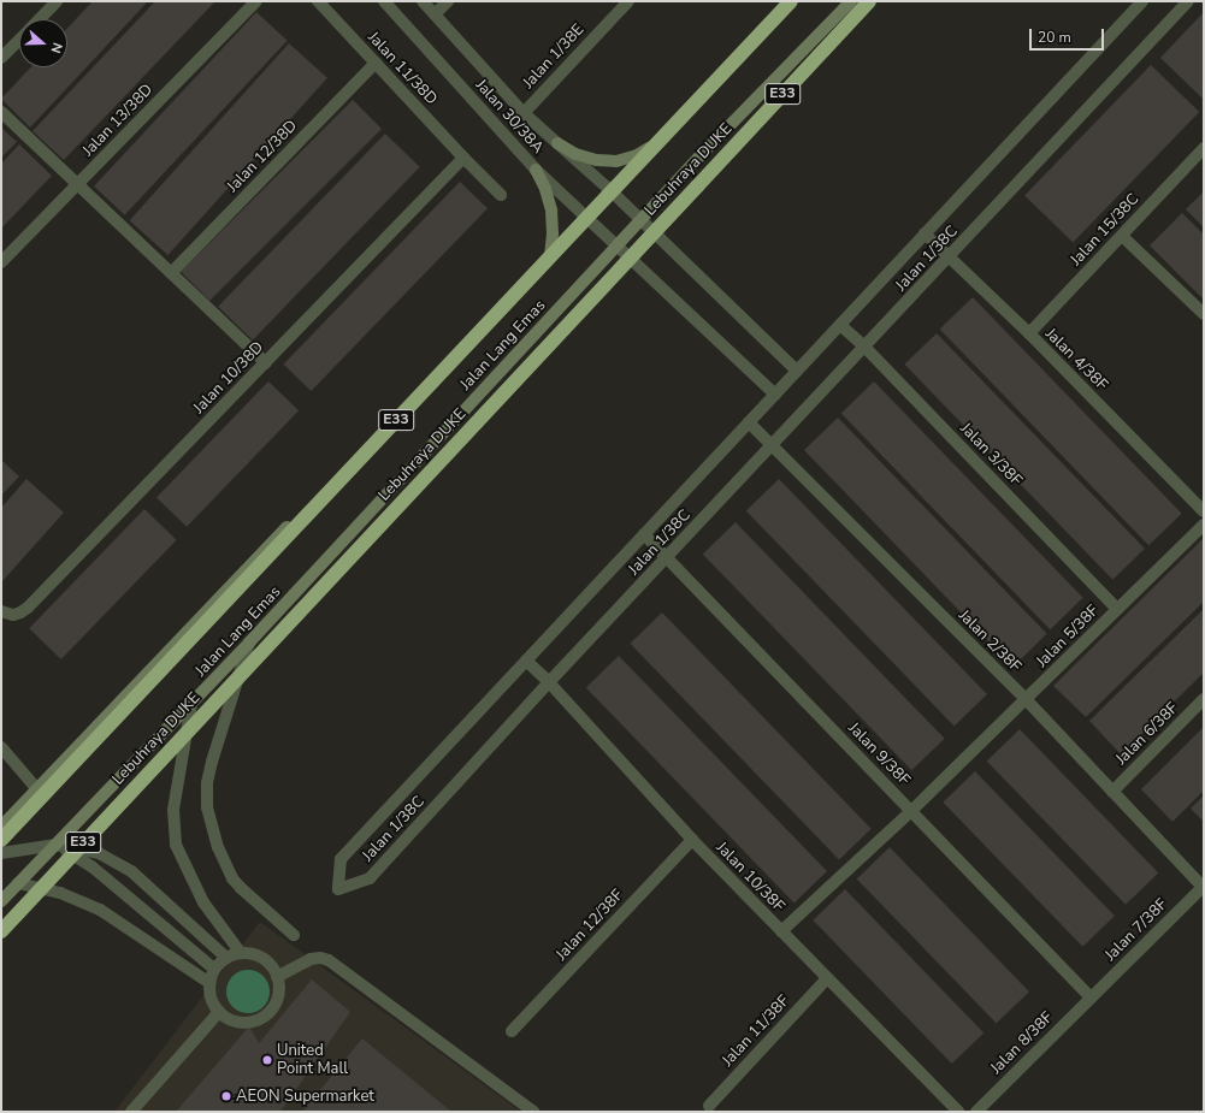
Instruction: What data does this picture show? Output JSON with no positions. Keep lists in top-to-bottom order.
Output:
{
  "streets": {
    "highway": ["E33", "Lebuhraya DUKE"],
    "main road": ["Jalan Lang Emas"],
    "street": [
      "Jalan 1/38E",
      "Jalan 11/38D",
      "Jalan 30/38A",
      "Jalan 13/38D",
      "Jalan 12/38D",
      "Jalan 15/38C",
      "Jalan 1/38C",
      "Jalan 4/38F",
      "Jalan 10/38D",
      "Jalan 3/38F",
      "Jalan 5/38F",
      "Jalan 2/38F",
      "Jalan 6/38F",
      "Jalan 9/38F",
      "Jalan 10/38F",
      "Jalan 12/38F",
      "Jalan 7/38F",
      "Jalan 11/38F",
      "Jalan 8/38F"
    ]
  },
  "crossings": [
    ["Jalan 1/38E", "Jalan 30/38A"],
    ["Jalan 11/38D", "Jalan 12/38D"],
    ["Jalan 11/38D", "Jalan 10/38D"],
    ["Jalan 30/38A", "Jalan 1/38C"],
    ["Jalan 30/38A", "Jalan Lang Emas"],
    ["Jalan 15/38C", "Jalan 4/38F"],
    ["Jalan 1/38C", "Jalan 4/38F"],
    ["Jalan 1/38C", "Jalan 3/38F"],
    ["Jalan 1/38C", "Jalan 2/38F"],
    ["Jalan 1/38C", "Jalan 9/38F"],
    ["Jalan 1/38C", "Jalan 10/38F"],
    ["Jalan 3/38F", "Jalan 5/38F"],
    ["Jalan 5/38F", "Jalan 2/38F"],
    ["Jalan 5/38F", "Jalan 9/38F"],
    ["Jalan 5/38F", "Jalan 10/38F"],
    ["Jalan 2/38F", "Jalan 6/38F"],
    ["Jalan 2/38F", "Jalan 7/38F"],
    ["Jalan 9/38F", "Jalan 7/38F"],
    ["Jalan 9/38F", "Jalan 8/38F"],
    ["Jalan 10/38F", "Jalan 12/38F"],
    ["Jalan 10/38F", "Jalan 11/38F"],
    ["Jalan 7/38F", "Jalan 8/38F"]
  ],
  "places": ["United Point Mall", "AEON Supermarket"],
  "scale_bar": "20 m",
  "north": "right"
}
